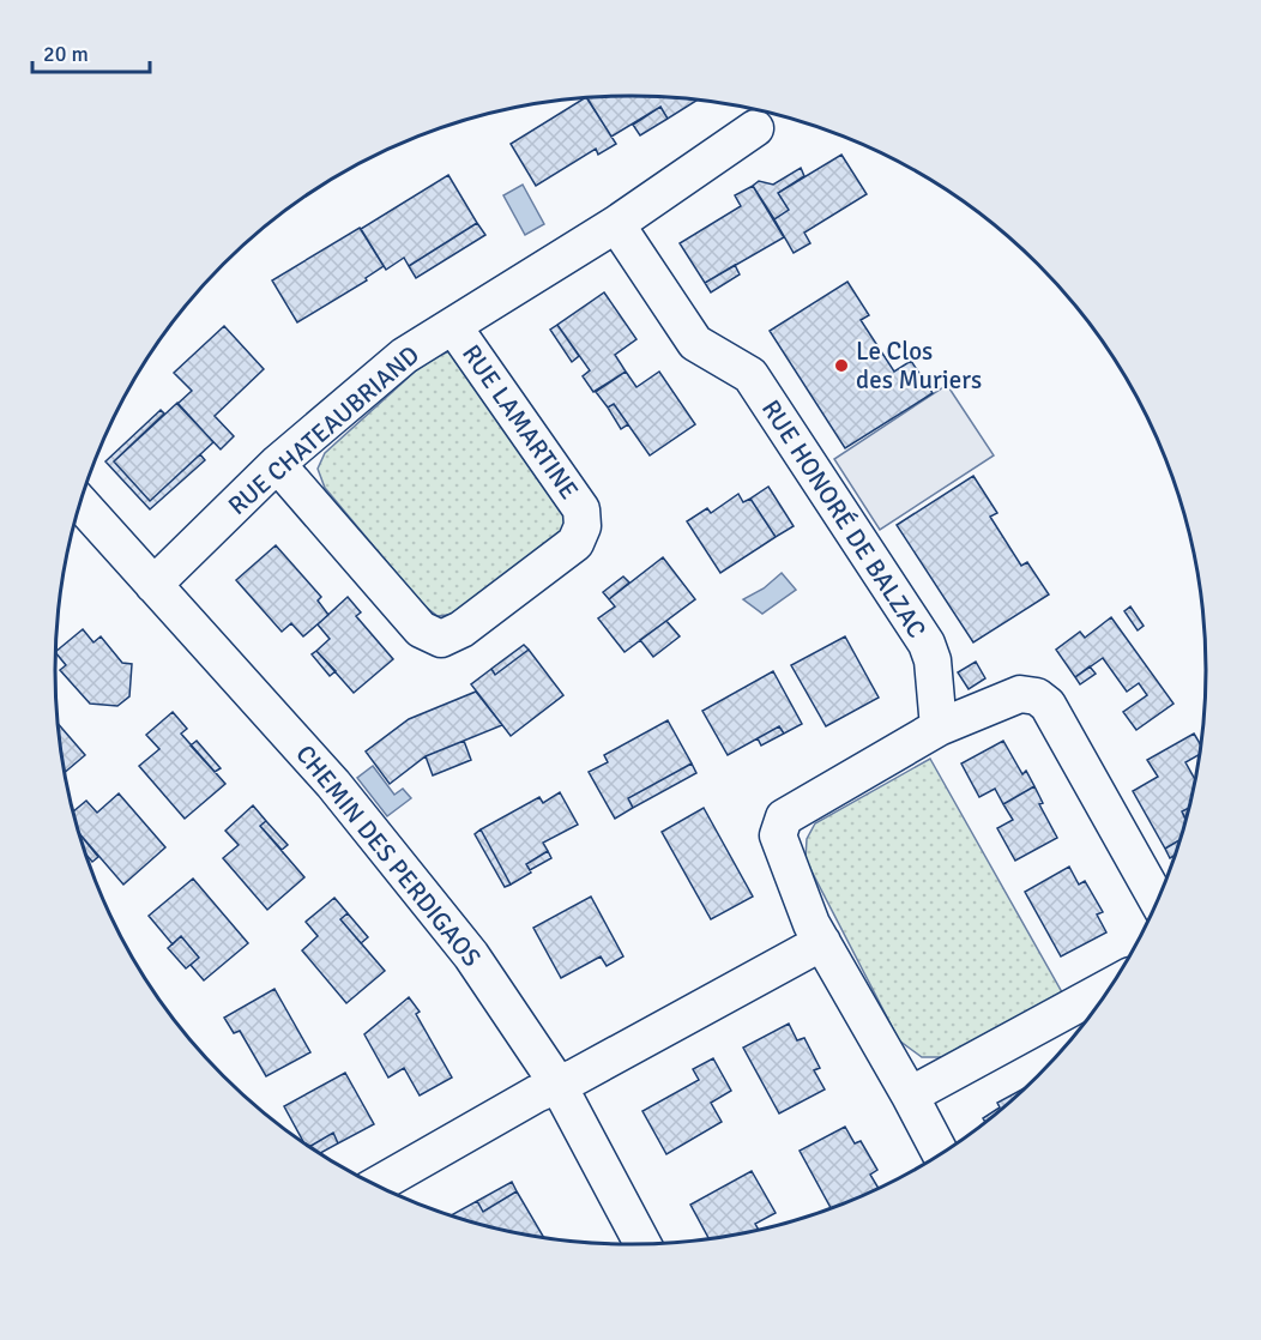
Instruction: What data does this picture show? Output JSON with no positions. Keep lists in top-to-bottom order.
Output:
{
  "streets": {
    "street": [
      "RUE LAMARTINE",
      "RUE CHATEAUBRIAND",
      "RUE HONORÉ DE BALZAC",
      "CHEMIN DES PERDIGAOS"
    ]
  },
  "crossings": [
    ["RUE LAMARTINE", "RUE CHATEAUBRIAND"],
    ["RUE CHATEAUBRIAND", "RUE HONORÉ DE BALZAC"],
    ["RUE CHATEAUBRIAND", "CHEMIN DES PERDIGAOS"]
  ],
  "places": ["Le Clos des Muriers"],
  "scale_bar": "20 m"
}
